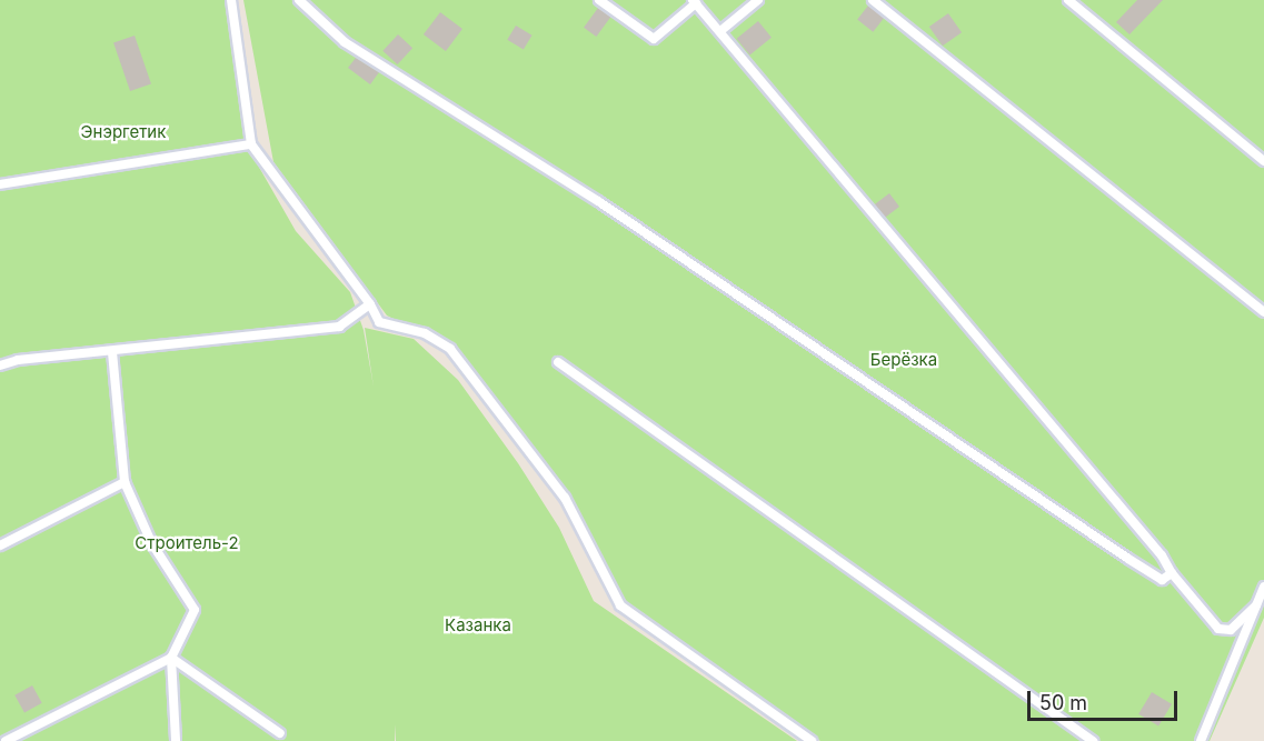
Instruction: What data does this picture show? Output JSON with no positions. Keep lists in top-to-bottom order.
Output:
{
  "parks": [
    "Энэргетик",
    "Берёзка",
    "Строитель-2",
    "Казанка"
  ],
  "scale_bar": "50 m"
}
